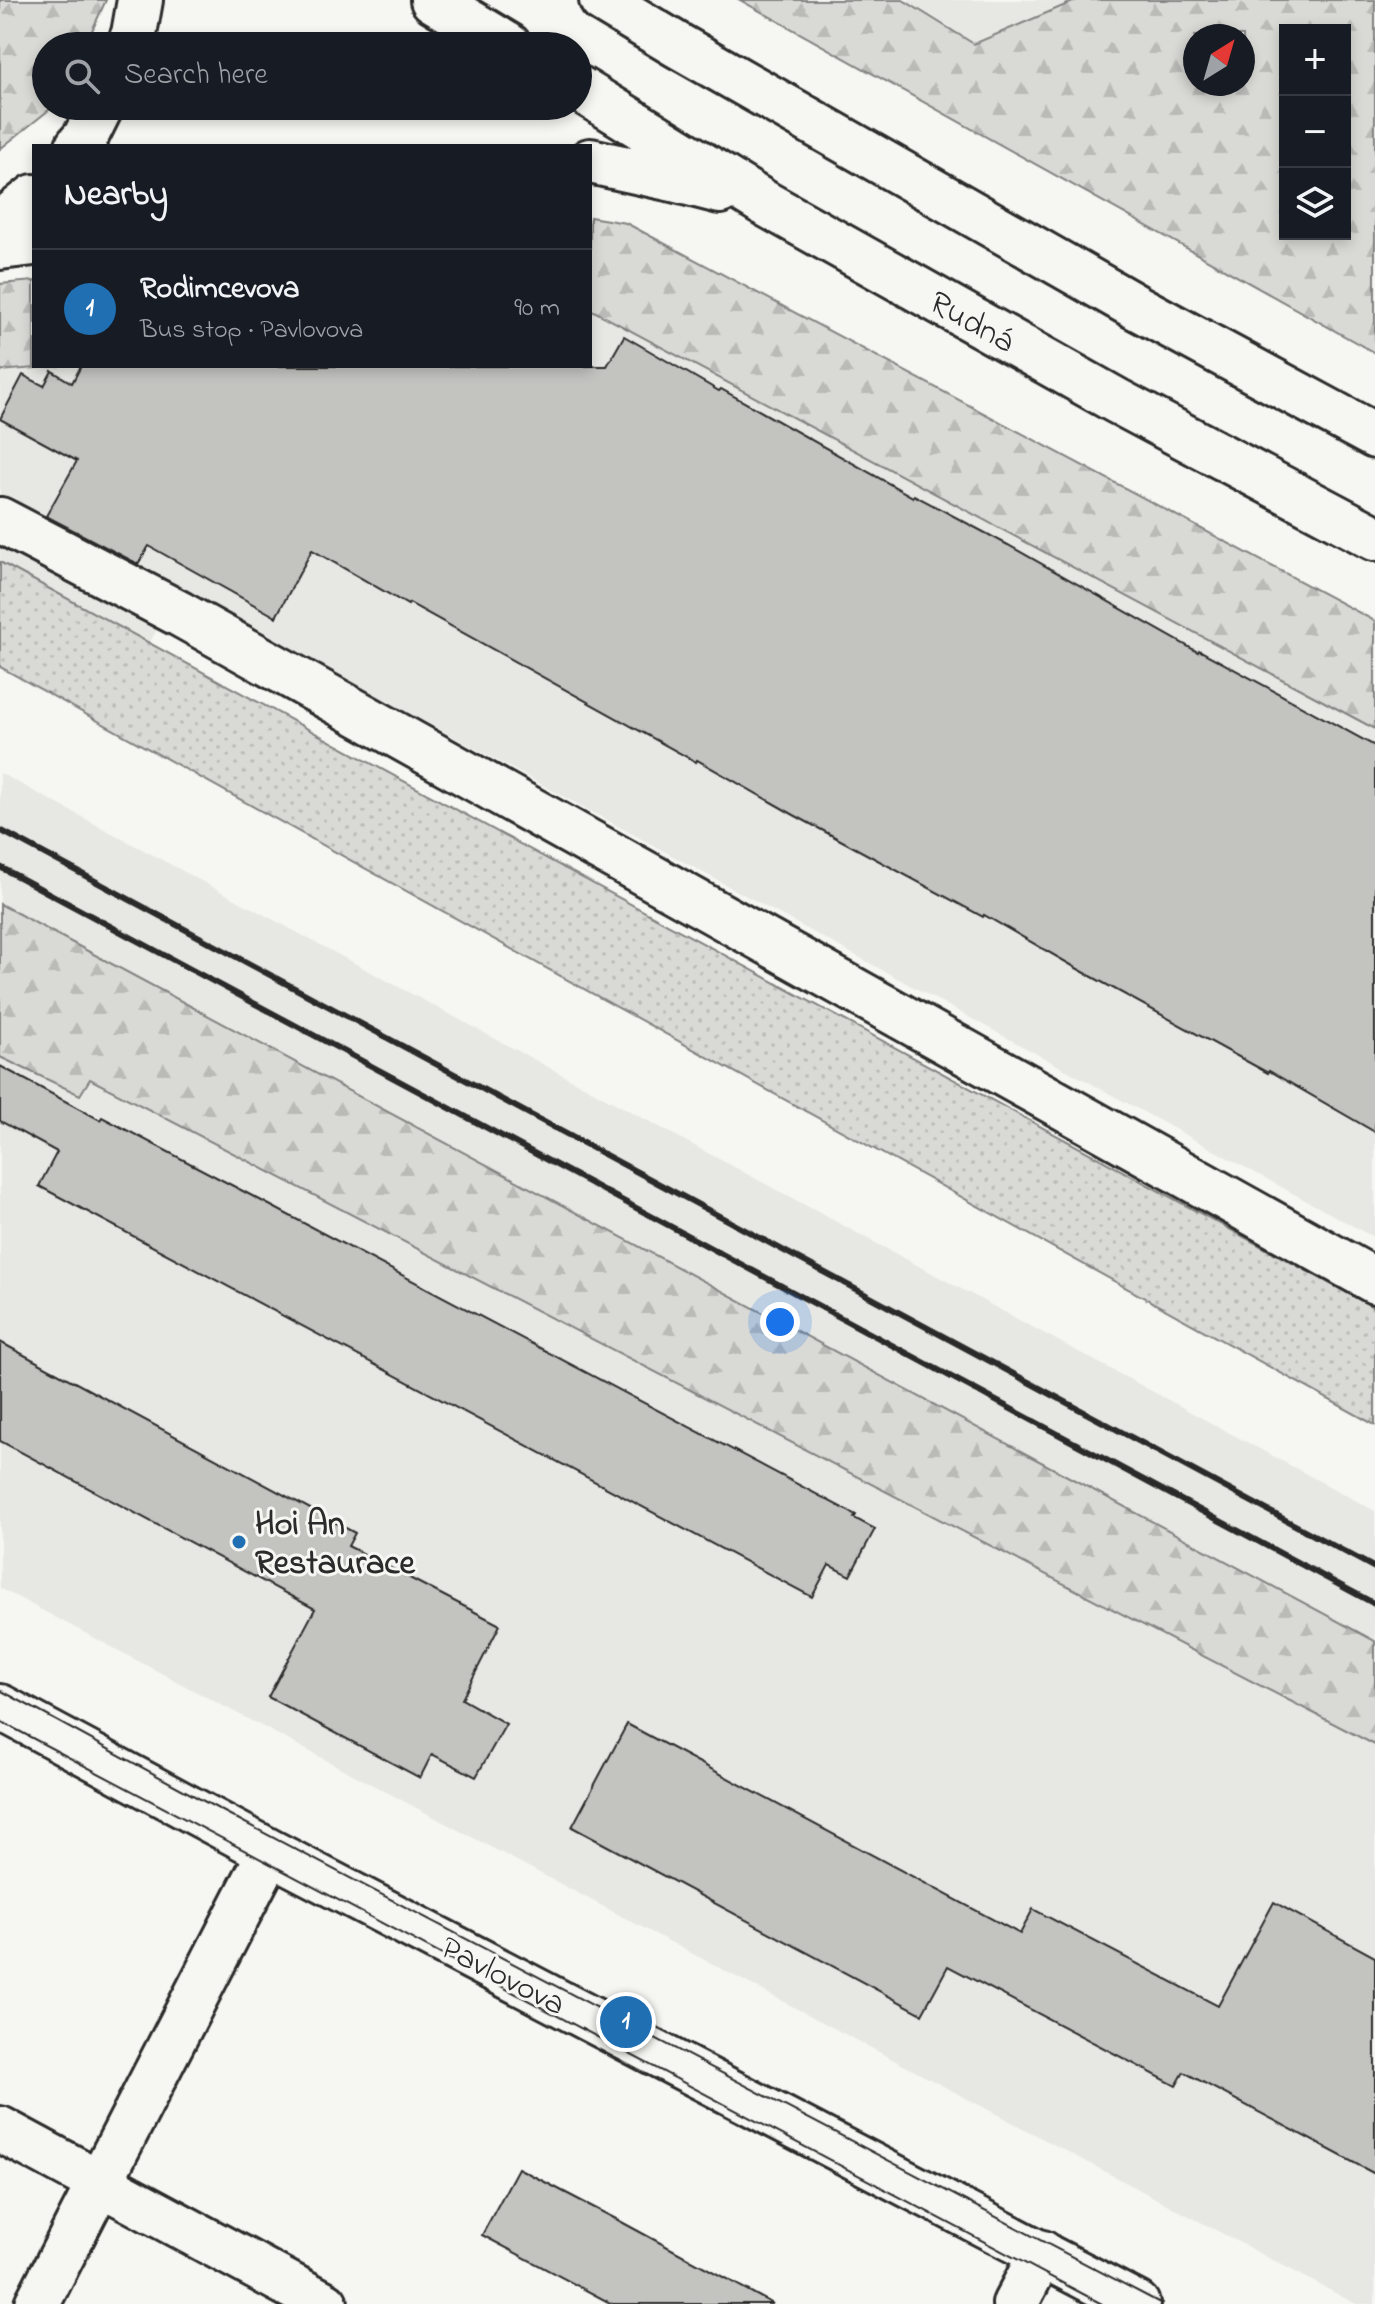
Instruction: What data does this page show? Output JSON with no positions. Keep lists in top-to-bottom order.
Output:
{
  "streets": {
    "main road": ["Rudná", "Pavlovova"]
  },
  "places": ["Hoi An Restaurace"],
  "north": "top right",
  "page": {
    "map_buttons": ["+", "−"],
    "search": "Search here",
    "heading": "Nearby",
    "list": [
      {
        "mark": "1",
        "name": "Rodimcevova",
        "note": "Bus stop · Pavlovova",
        "value": "90 m"
      }
    ],
    "pins": "1"
  }
}
